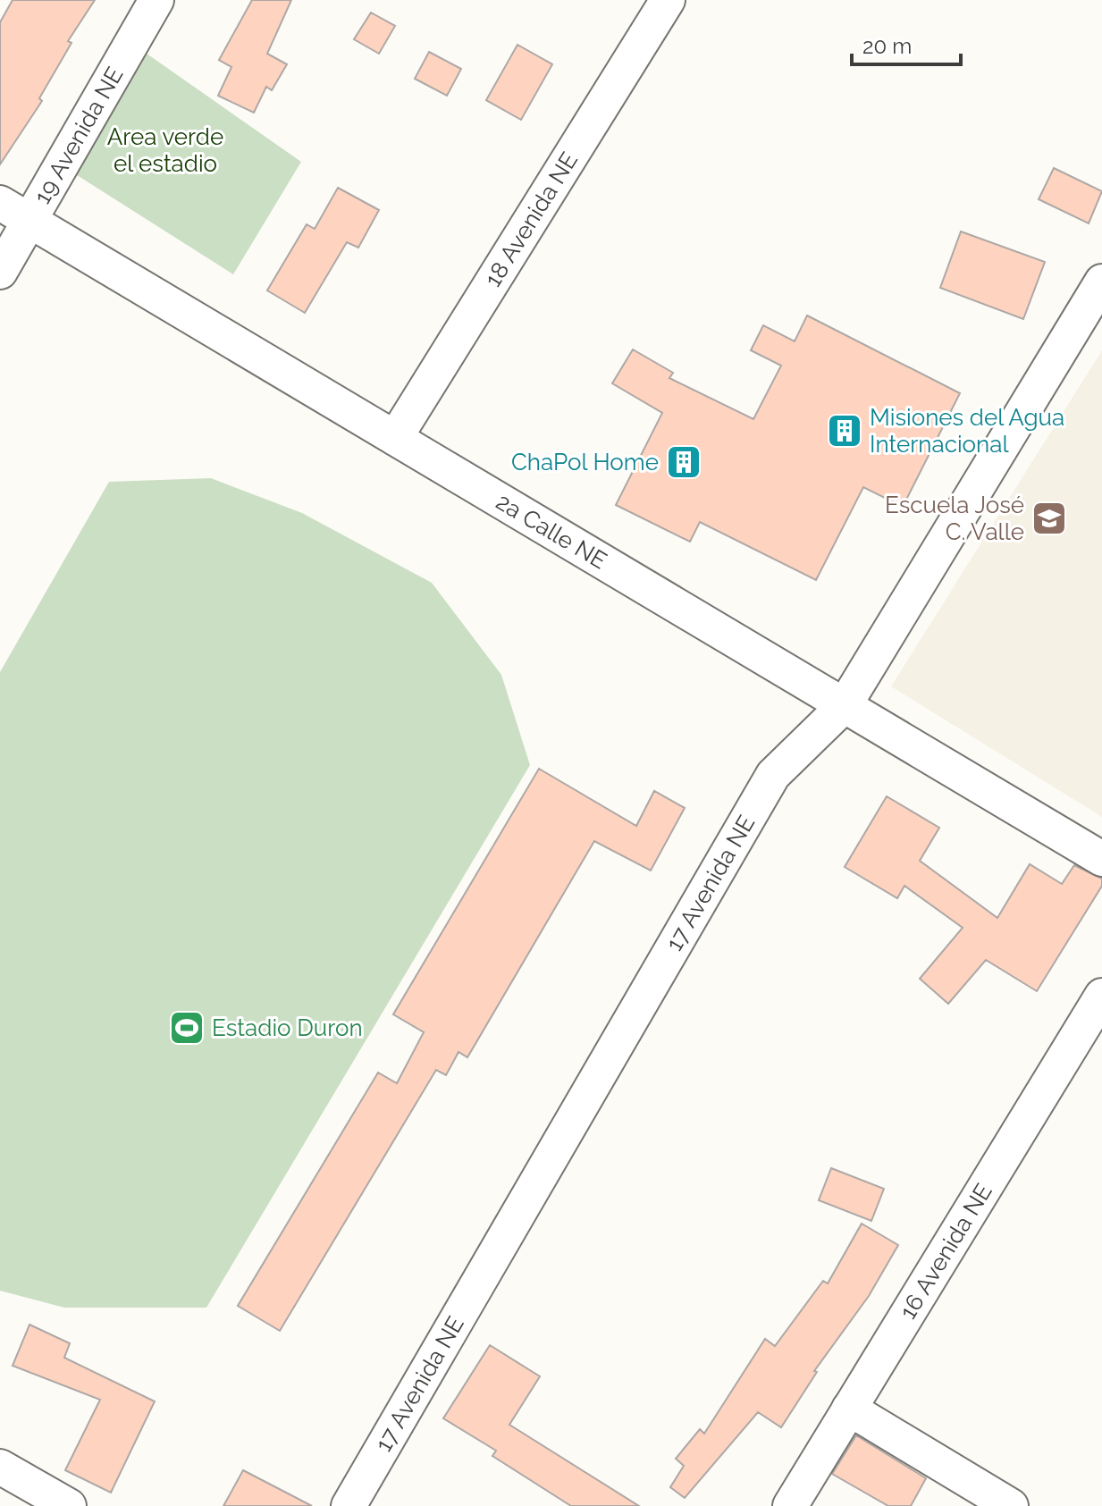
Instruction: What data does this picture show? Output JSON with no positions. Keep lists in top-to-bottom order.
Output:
{
  "streets": {
    "street": [
      "19 Avenida NE",
      "18 Avenida NE",
      "2a Calle NE",
      "17 Avenida NE",
      "16 Avenida NE"
    ]
  },
  "crossings": [
    ["19 Avenida NE", "2a Calle NE"],
    ["18 Avenida NE", "2a Calle NE"],
    ["2a Calle NE", "17 Avenida NE"]
  ],
  "parks": ["Area verde el estadio"],
  "places": {
    "building": ["Misiones del Agua Internacional", "ChaPol Home"],
    "school or university": ["Escuela José C. Valle"],
    "sports": ["Estadio Duron"]
  },
  "scale_bar": "20 m"
}
